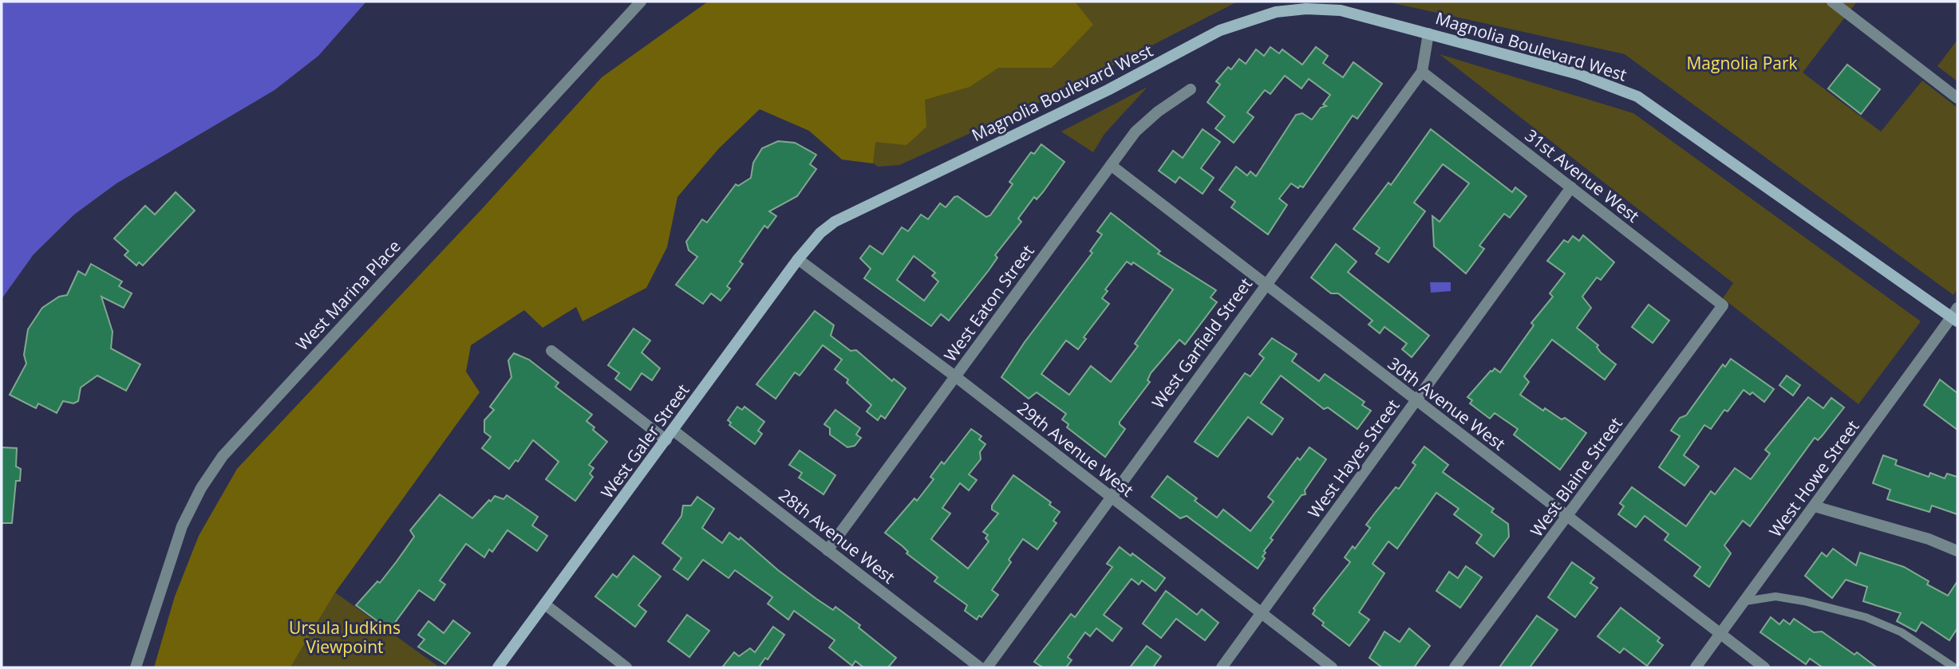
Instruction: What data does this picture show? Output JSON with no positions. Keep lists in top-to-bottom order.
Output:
{
  "streets": {
    "main road": ["Magnolia Boulevard West", "West Galer Street"],
    "street": [
      "31st Avenue West",
      "West Marina Place",
      "West Eaton Street",
      "West Garfield Street",
      "30th Avenue West",
      "29th Avenue West",
      "West Hayes Street",
      "West Blaine Street",
      "West Howe Street",
      "28th Avenue West"
    ]
  },
  "crossings": [
    ["Magnolia Boulevard West", "West Garfield Street"],
    ["Magnolia Boulevard West", "West Galer Street"],
    ["Magnolia Boulevard West", "West Howe Street"],
    ["31st Avenue West", "West Garfield Street"],
    ["31st Avenue West", "West Hayes Street"],
    ["31st Avenue West", "West Blaine Street"],
    ["West Eaton Street", "30th Avenue West"],
    ["West Eaton Street", "29th Avenue West"],
    ["West Eaton Street", "28th Avenue West"],
    ["West Garfield Street", "30th Avenue West"],
    ["West Garfield Street", "29th Avenue West"],
    ["30th Avenue West", "West Hayes Street"],
    ["30th Avenue West", "West Blaine Street"],
    ["30th Avenue West", "West Howe Street"],
    ["West Galer Street", "29th Avenue West"],
    ["West Galer Street", "28th Avenue West"],
    ["29th Avenue West", "West Hayes Street"]
  ],
  "parks": ["Magnolia Park", "Ursula Judkins Viewpoint"]
}
